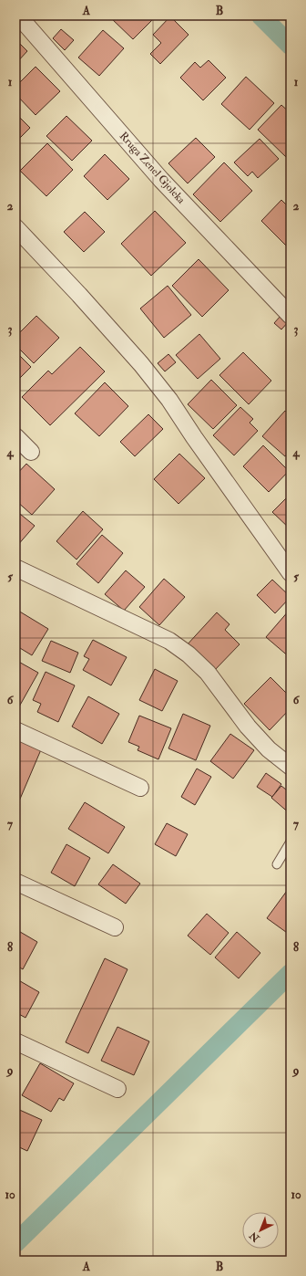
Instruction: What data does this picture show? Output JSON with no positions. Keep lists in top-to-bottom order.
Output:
{
  "streets": {
    "street": ["Rruga Zenel Gjoleka"]
  },
  "north": "bottom left",
  "grid": {
    "columns": ["A", "B"],
    "rows": [
      "1",
      "2",
      "3",
      "4",
      "5",
      "6",
      "7",
      "8",
      "9",
      "10"
    ]
  }
}
